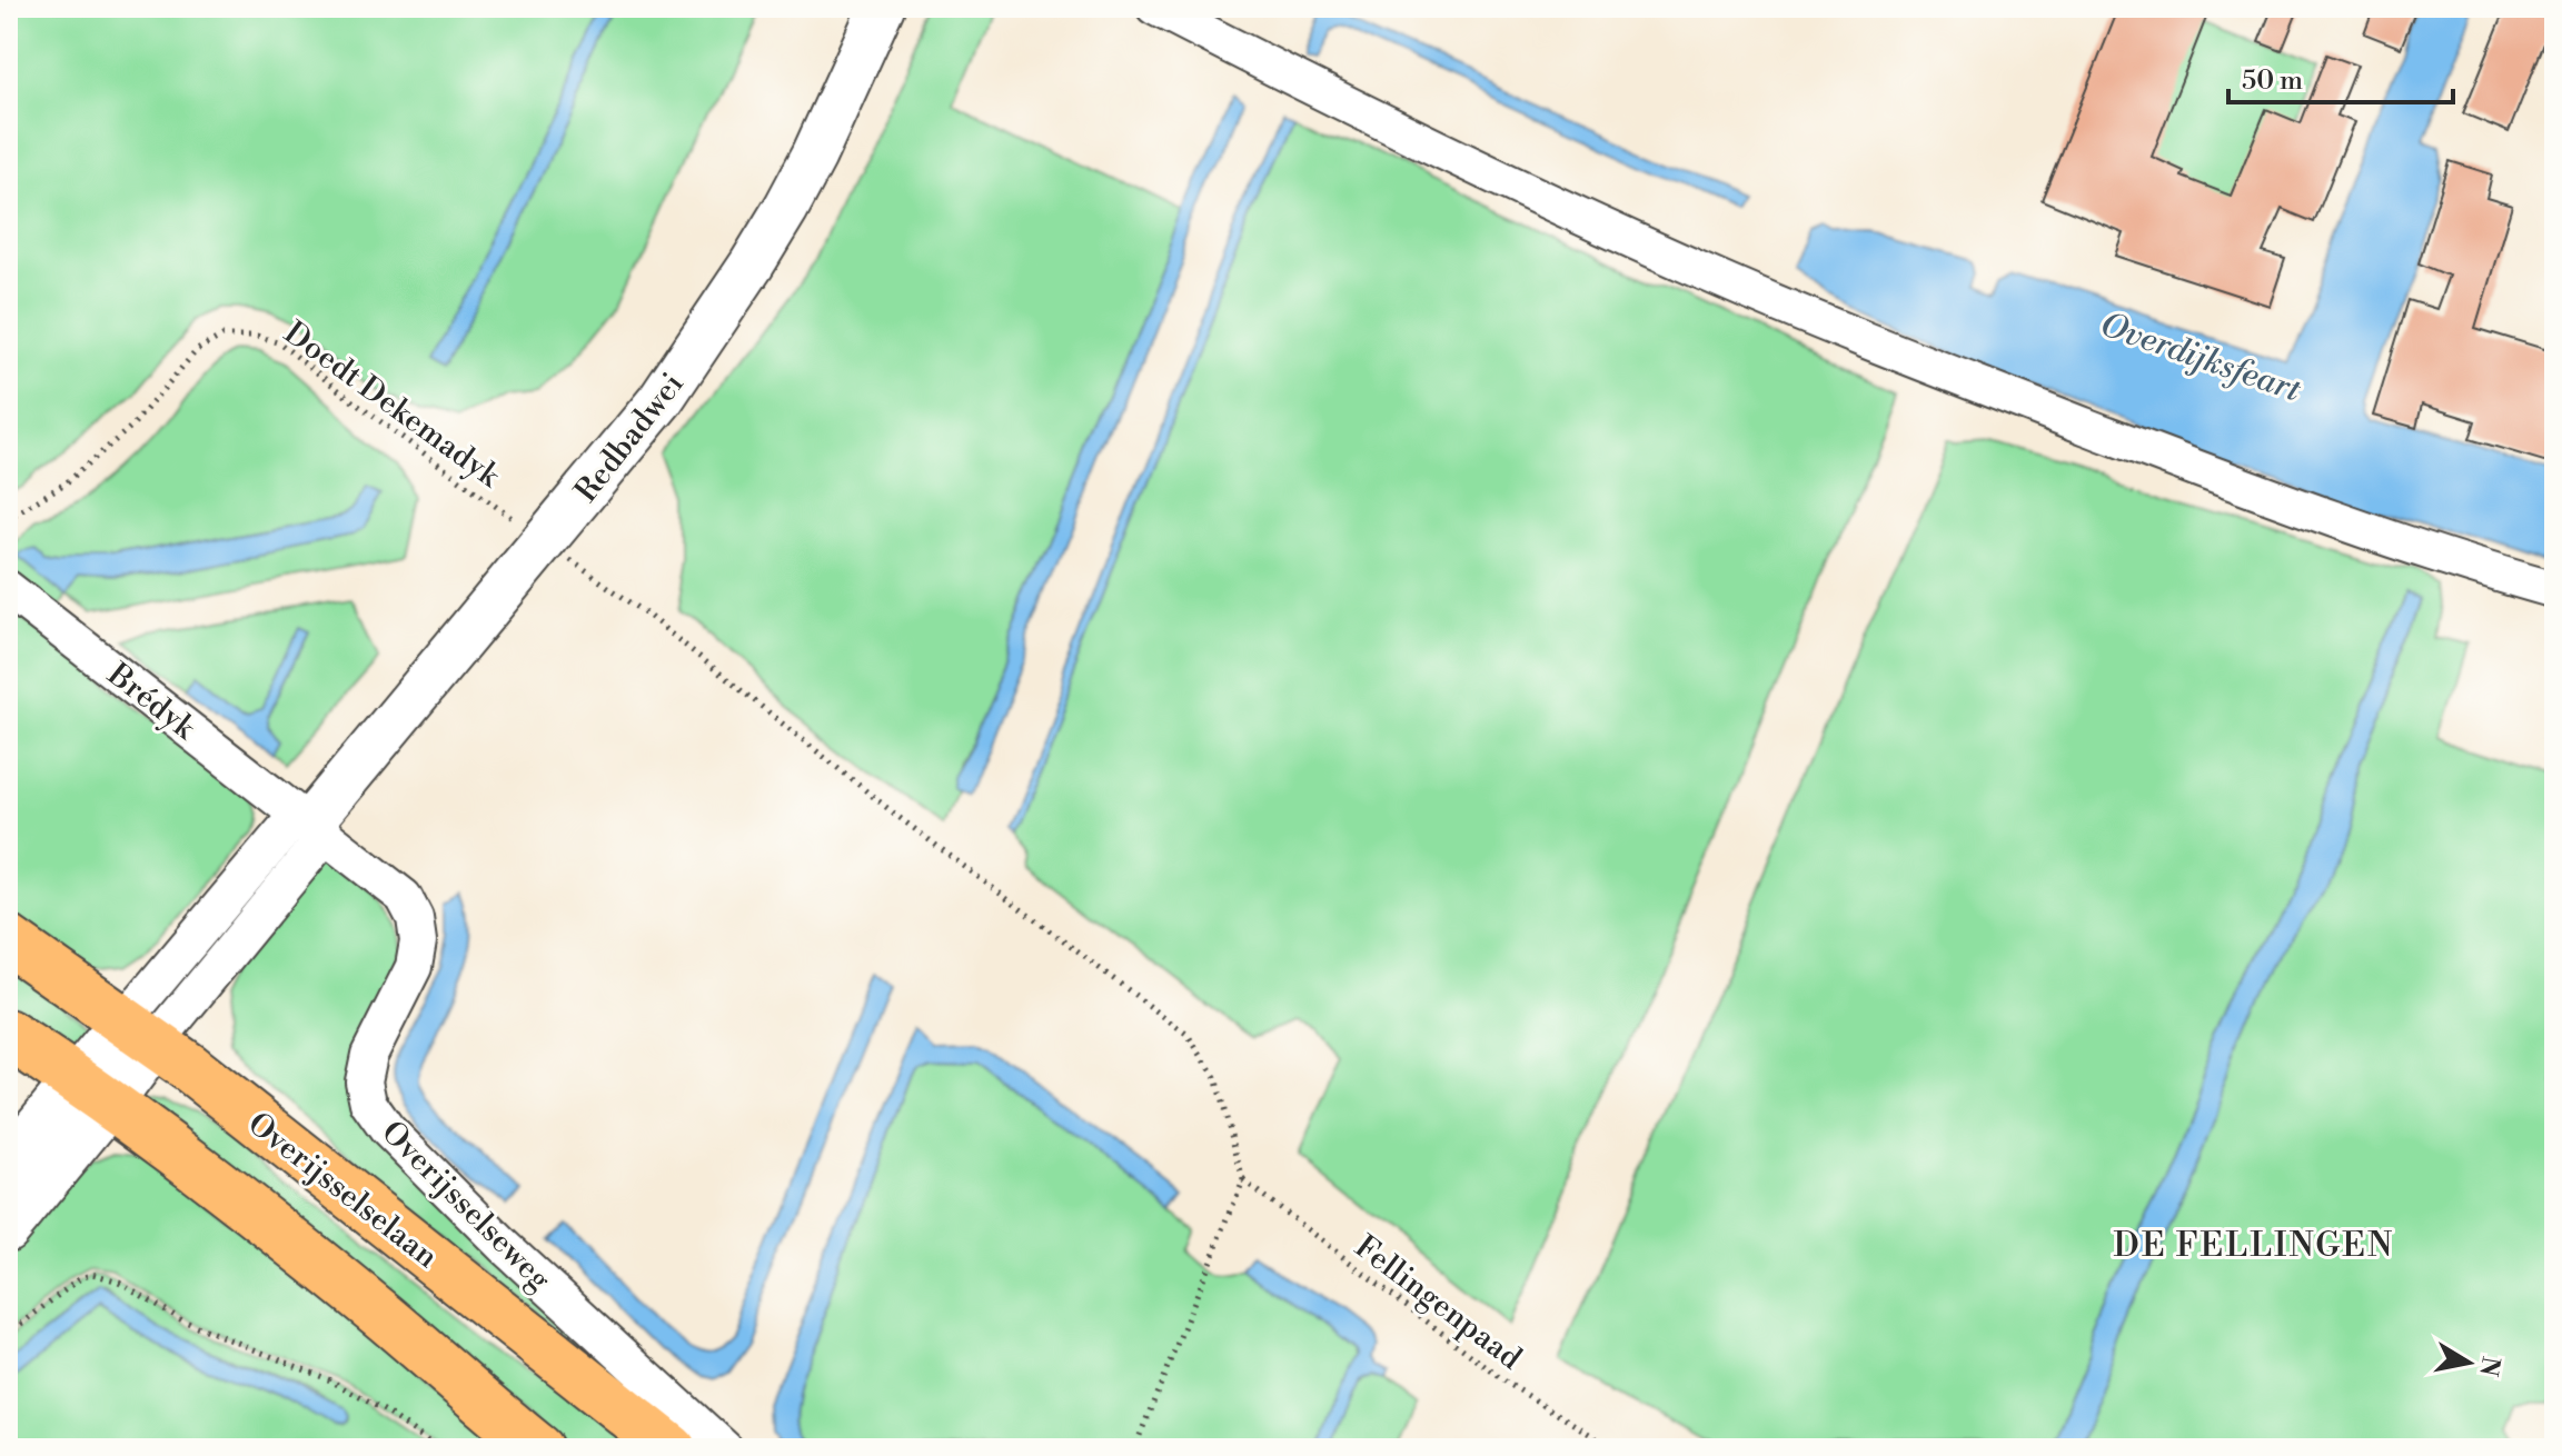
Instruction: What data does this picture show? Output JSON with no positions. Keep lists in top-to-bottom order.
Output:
{
  "streets": {
    "main road": ["Overijsselselaan"],
    "street": ["Redbadwei", "Brédyk", "Overijsselseweg"],
    "path": ["Doedt Dekemadyk", "Fellingenpaad"]
  },
  "crossings": [
    ["Doedt Dekemadyk", "Redbadwei"],
    ["Doedt Dekemadyk", "Fellingenpaad"],
    ["Redbadwei", "Brédyk"],
    ["Redbadwei", "Overijsselselaan"],
    ["Redbadwei", "Overijsselseweg"],
    ["Brédyk", "Overijsselseweg"]
  ],
  "districts": ["DE FELLINGEN"],
  "water": ["Overdijksfeart"],
  "scale_bar": "50 m",
  "north": "right"
}
